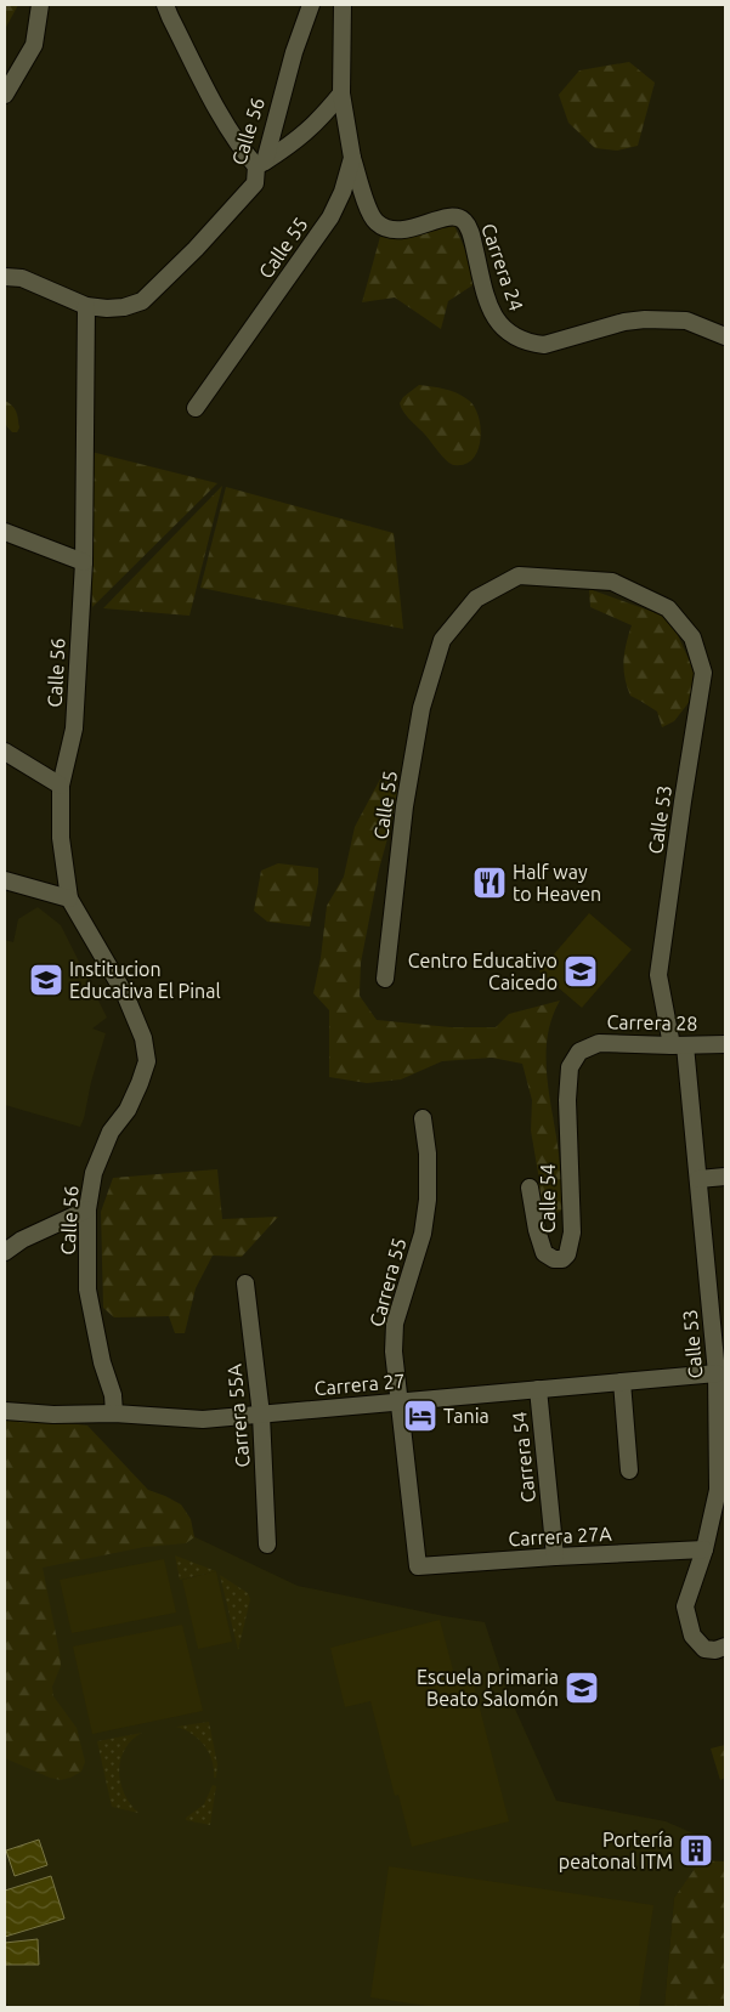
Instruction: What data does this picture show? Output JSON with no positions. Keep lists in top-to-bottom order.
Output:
{
  "streets": {
    "street": [
      "Calle 56",
      "Calle 55",
      "Carrera 24",
      "Calle 53",
      "Carrera 28",
      "Calle 54",
      "Carrera 55",
      "Carrera 27",
      "Carrera 55A",
      "Carrera 54",
      "Carrera 27A"
    ]
  },
  "crossings": [
    ["Calle 56", "Carrera 27"],
    ["Calle 55", "Carrera 24"],
    ["Calle 55", "Calle 53"],
    ["Calle 53", "Carrera 28"],
    ["Calle 53", "Carrera 27"],
    ["Calle 53", "Carrera 27A"],
    ["Carrera 28", "Calle 54"],
    ["Carrera 55", "Carrera 27"],
    ["Carrera 55", "Carrera 27A"],
    ["Carrera 27", "Carrera 55A"],
    ["Carrera 27", "Carrera 54"],
    ["Carrera 54", "Carrera 27A"]
  ],
  "places": {
    "restaurant": ["Half way to Heaven"],
    "school or university": ["Centro Educativo Caicedo", "Institucion Educativa El Pinal", "Escuela primaria Beato Salomón"],
    "hotel": ["Tania"],
    "building": ["Portería peatonal ITM"]
  }
}
